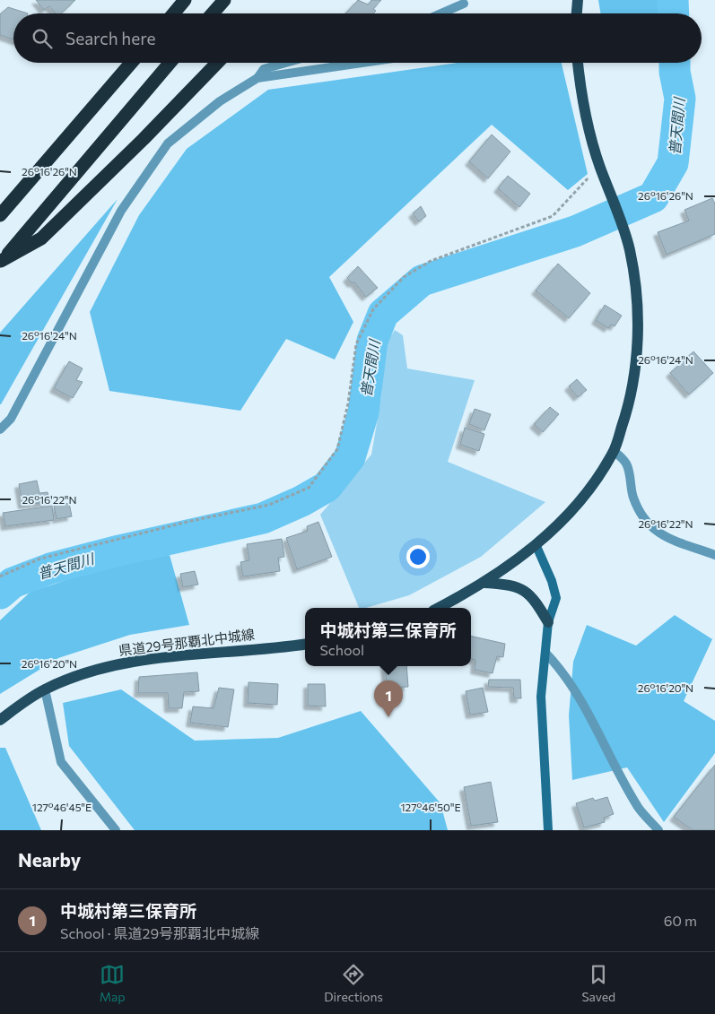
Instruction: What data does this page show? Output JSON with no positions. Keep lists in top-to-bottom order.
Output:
{
  "streets": {
    "main road": ["県道29号那覇北中城線"]
  },
  "water": ["普天間川"],
  "page": {
    "search": "Search here",
    "popup": ["中城村第三保育所", "School"],
    "pins": "1",
    "heading": "Nearby",
    "list": [
      {
        "mark": "1",
        "name": "中城村第三保育所",
        "note": "School · 県道29号那覇北中城線",
        "value": "60 m"
      }
    ],
    "nav": ["Map", "Directions", "Saved"]
  },
  "coordinates": [
    "26°16'26\"N",
    "26°16'24\"N",
    "26°16'22\"N",
    "26°16'20\"N",
    "127°46'45\"E",
    "127°46'50\"E"
  ]
}
